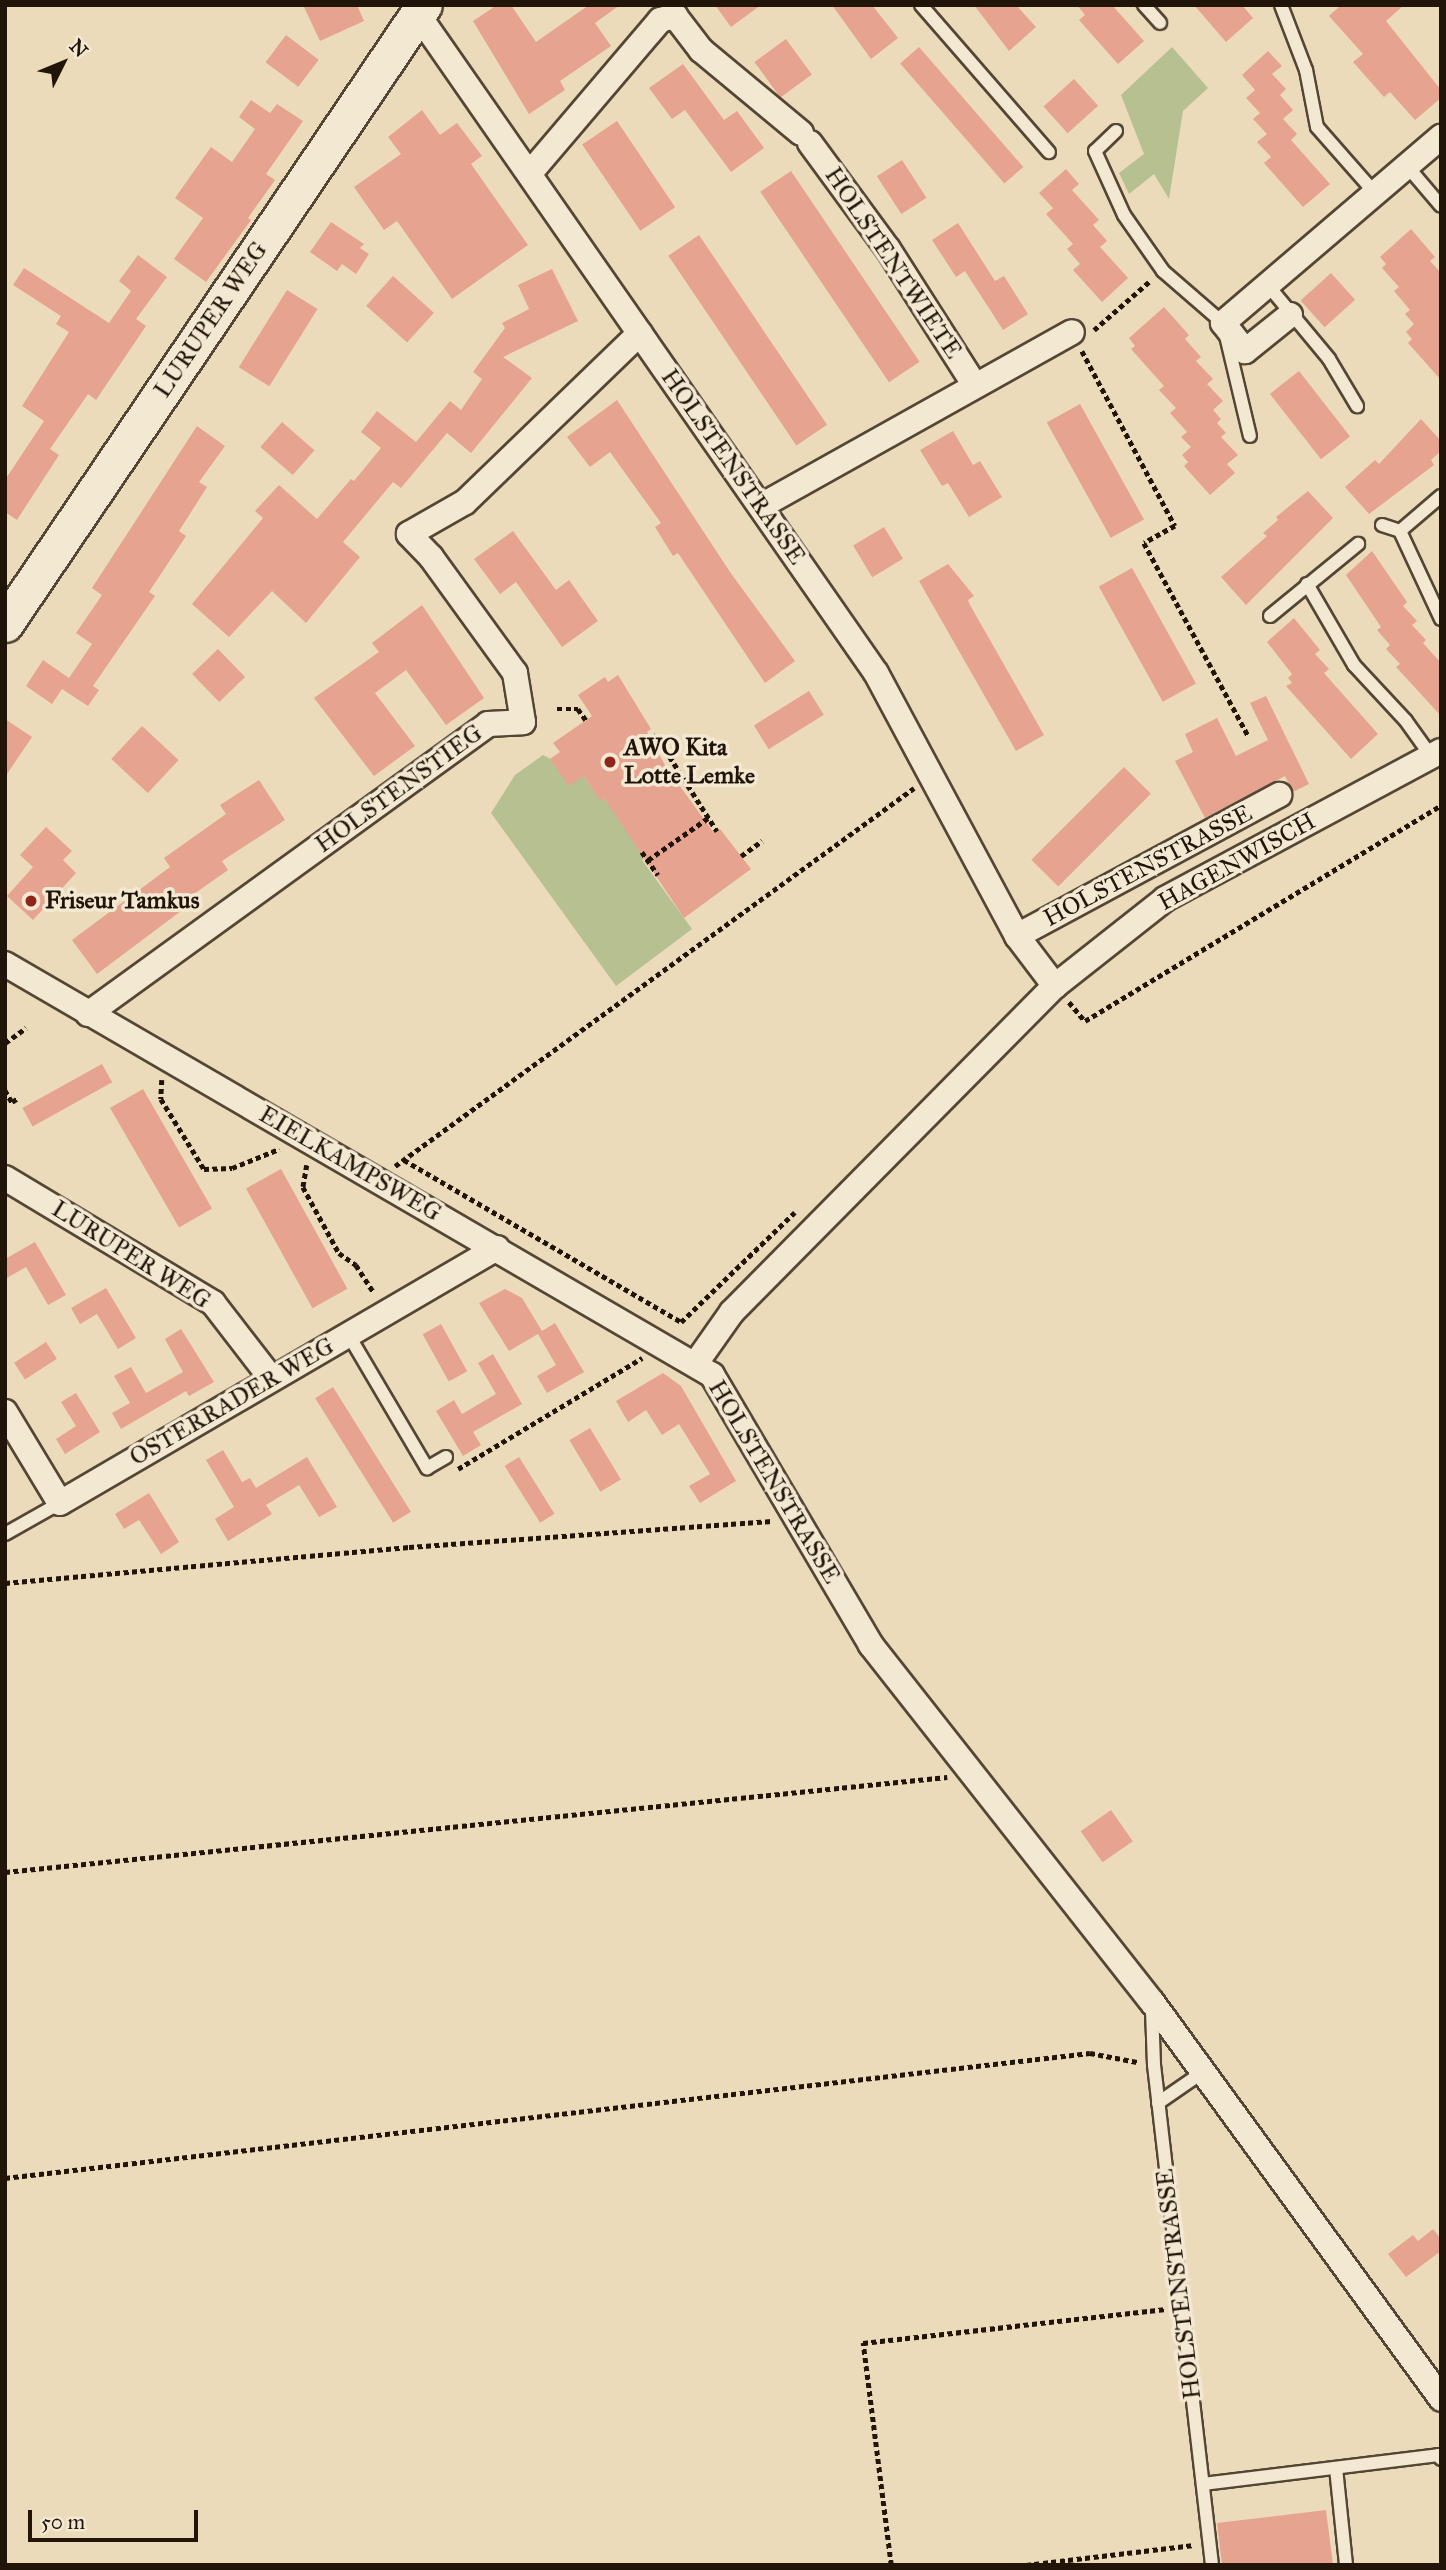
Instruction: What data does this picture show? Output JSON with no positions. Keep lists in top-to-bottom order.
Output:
{
  "streets": {
    "street": [
      "HOLSTENTWIETE",
      "LURUPER WEG",
      "HOLSTENSTRASSE",
      "HOLSTENSTIEG",
      "HAGENWISCH",
      "EIELKAMPSWEG",
      "OSTERRADER WEG"
    ]
  },
  "crossings": [
    ["HOLSTENTWIETE", "HOLSTENSTRASSE"],
    ["LURUPER WEG", "HOLSTENSTRASSE"],
    ["LURUPER WEG", "OSTERRADER WEG"],
    ["HOLSTENSTRASSE", "HOLSTENSTIEG"],
    ["HOLSTENSTRASSE", "HAGENWISCH"],
    ["HOLSTENSTRASSE", "EIELKAMPSWEG"],
    ["HOLSTENSTIEG", "EIELKAMPSWEG"],
    ["EIELKAMPSWEG", "OSTERRADER WEG"]
  ],
  "places": ["AWO Kita Lotte Lemke", "Friseur Tamkus"],
  "scale_bar": "50 m",
  "north": "top right"
}
